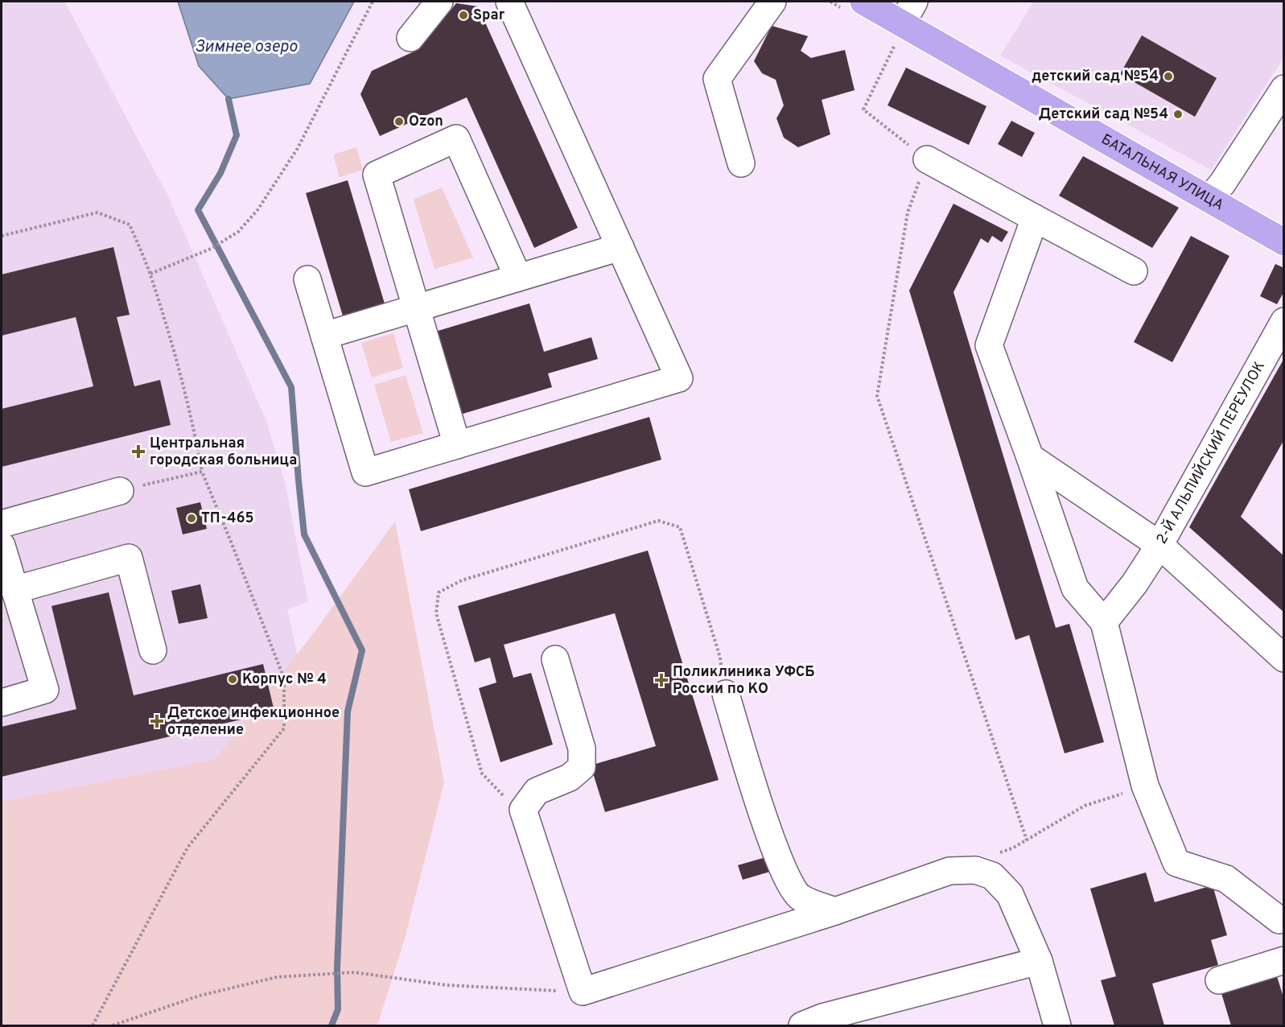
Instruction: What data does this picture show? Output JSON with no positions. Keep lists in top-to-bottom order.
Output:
{
  "streets": {
    "main road": ["БАТАЛЬНАЯ УЛИЦА"],
    "street": ["2-Й АЛЬПИЙСКИЙ ПЕРЕУЛОК"]
  },
  "water": ["Зимнее озеро"],
  "places": {
    "other": [
      "Spar",
      "детский сад №54",
      "Детский сад №54",
      "Ozon",
      "ТП-465",
      "Корпус № 4"
    ],
    "health": ["Центральная городская больница", "Поликлиника УФСБ России по КО", "Детское инфекционное отделение"]
  }
}
